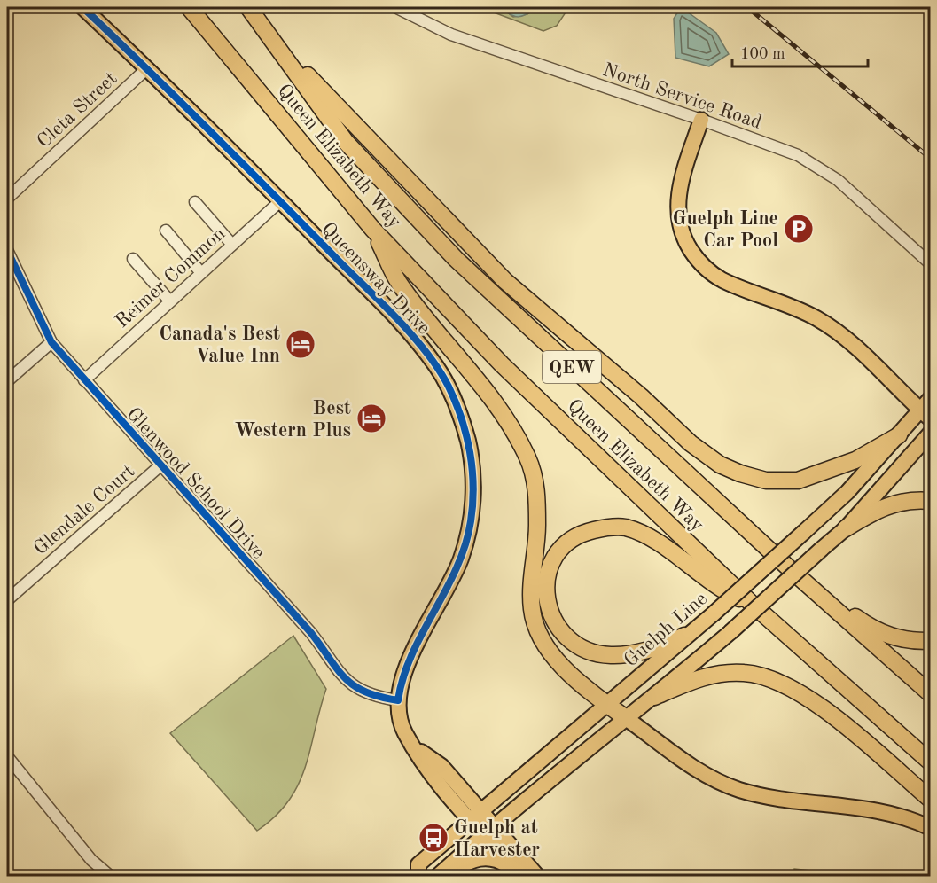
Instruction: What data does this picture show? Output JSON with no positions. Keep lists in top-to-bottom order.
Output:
{
  "streets": {
    "highway": ["Queen Elizabeth Way", "QEW"],
    "main road": ["Queensway Drive", "Guelph Line"],
    "street": [
      "North Service Road",
      "Cleta Street",
      "Reimer Common",
      "Glenwood School Drive",
      "Glendale Court"
    ]
  },
  "crossings": [
    ["Cleta Street", "Queensway Drive"],
    ["Reimer Common", "Queensway Drive"],
    ["Reimer Common", "Glenwood School Drive"],
    ["Queensway Drive", "Glenwood School Drive"],
    ["Queensway Drive", "Guelph Line"],
    ["Glenwood School Drive", "Glendale Court"]
  ],
  "places": {
    "parking": ["Guelph Line Car Pool"],
    "hotel": ["Canada's Best Value Inn", "Best Western Plus"],
    "bus stop": ["Guelph at Harvester"]
  },
  "scale_bar": "100 m"
}
